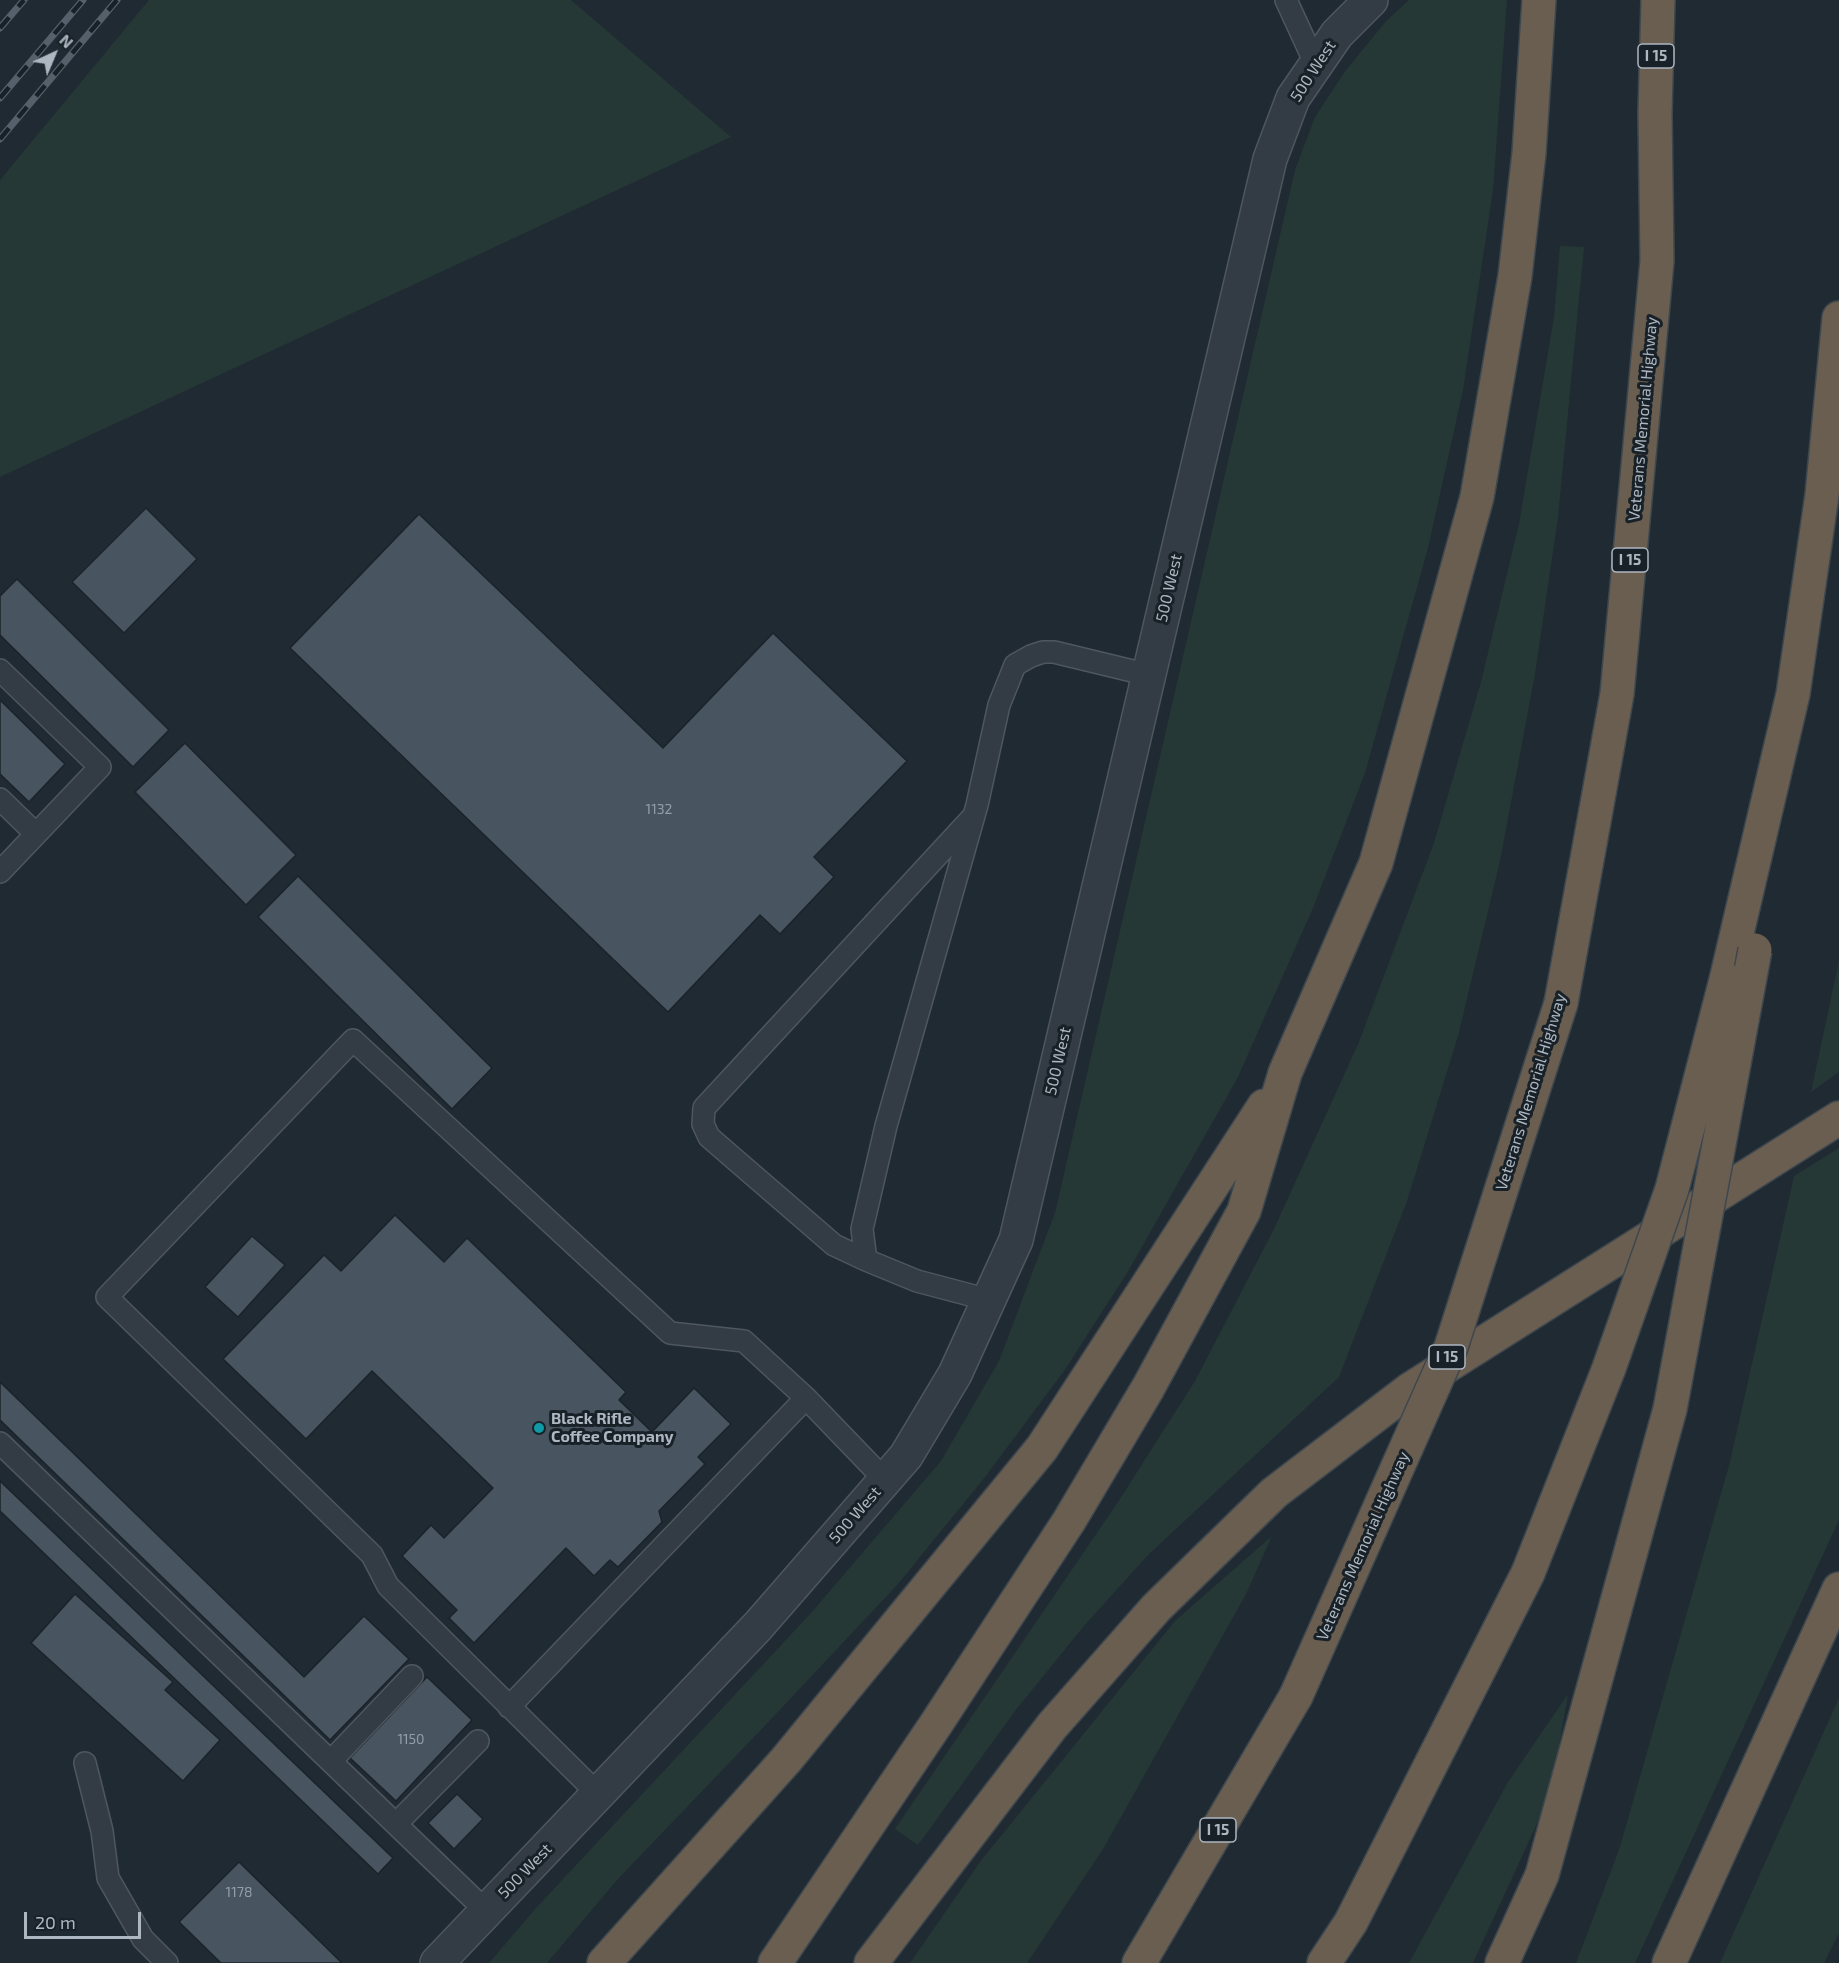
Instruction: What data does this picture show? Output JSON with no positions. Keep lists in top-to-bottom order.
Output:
{
  "streets": {
    "highway": ["I 15", "Veterans Memorial Highway"],
    "street": ["500 West"]
  },
  "places": ["Black Rifle Coffee Company"],
  "house_numbers": ["1132", "1150", "1178"],
  "scale_bar": "20 m",
  "north": "top right"
}
